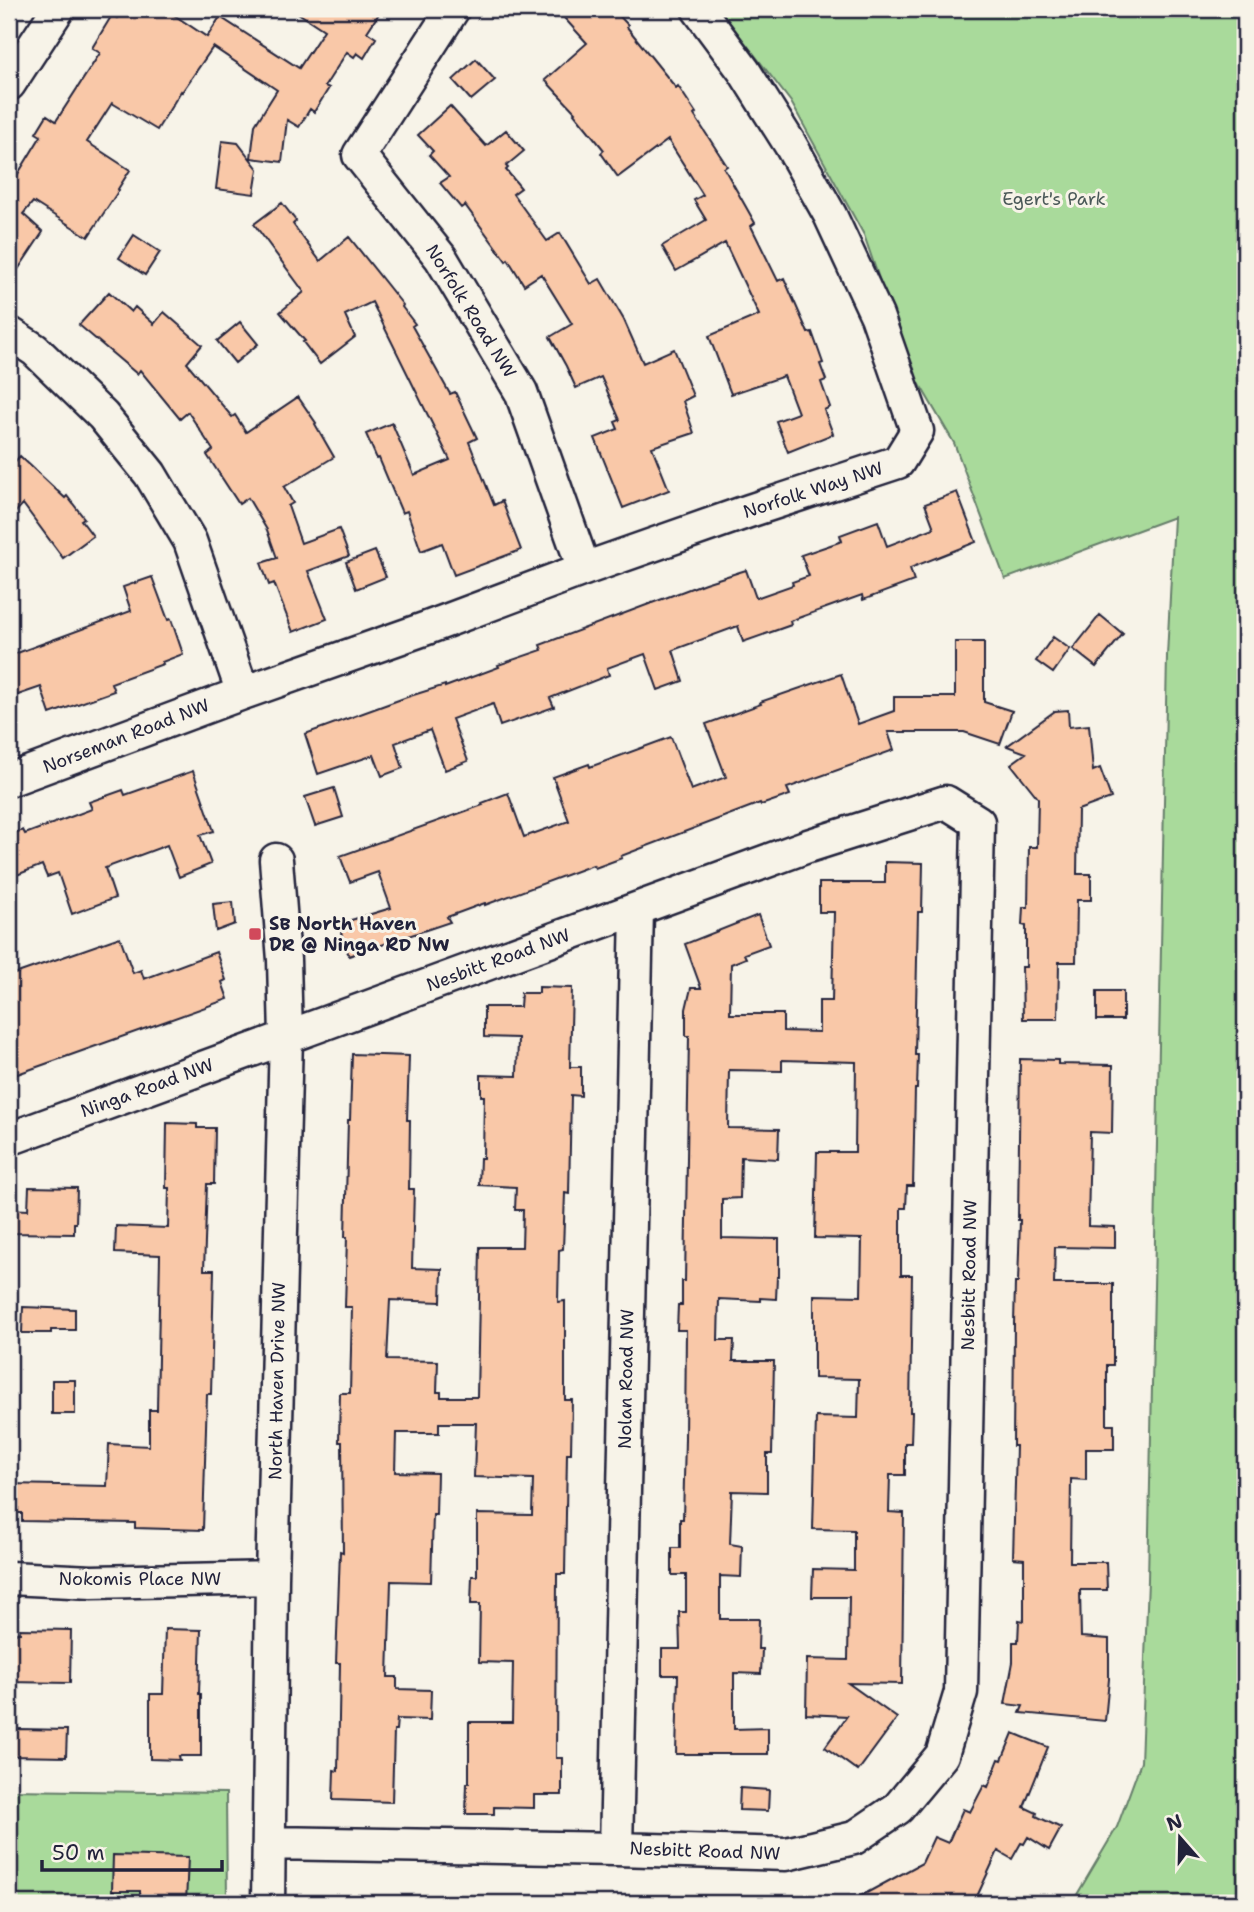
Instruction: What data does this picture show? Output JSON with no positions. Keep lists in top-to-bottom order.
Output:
{
  "streets": {
    "street": [
      "Norfolk Road NW",
      "Norfolk Way NW",
      "Norseman Road NW",
      "Nesbitt Road NW",
      "Ninga Road NW",
      "Nolan Road NW",
      "North Haven Drive NW",
      "Nokomis Place NW"
    ]
  },
  "crossings": [
    ["Norfolk Road NW", "Norfolk Way NW"],
    ["Norfolk Way NW", "Norseman Road NW"],
    ["Nesbitt Road NW", "Ninga Road NW"],
    ["Nesbitt Road NW", "Nolan Road NW"],
    ["Nesbitt Road NW", "North Haven Drive NW"],
    ["Ninga Road NW", "North Haven Drive NW"],
    ["North Haven Drive NW", "Nokomis Place NW"]
  ],
  "parks": ["Egert's Park"],
  "places": {
    "transit": ["SB North Haven DR @ Ninga RD NW"]
  },
  "scale_bar": "50 m",
  "north": "top"
}
